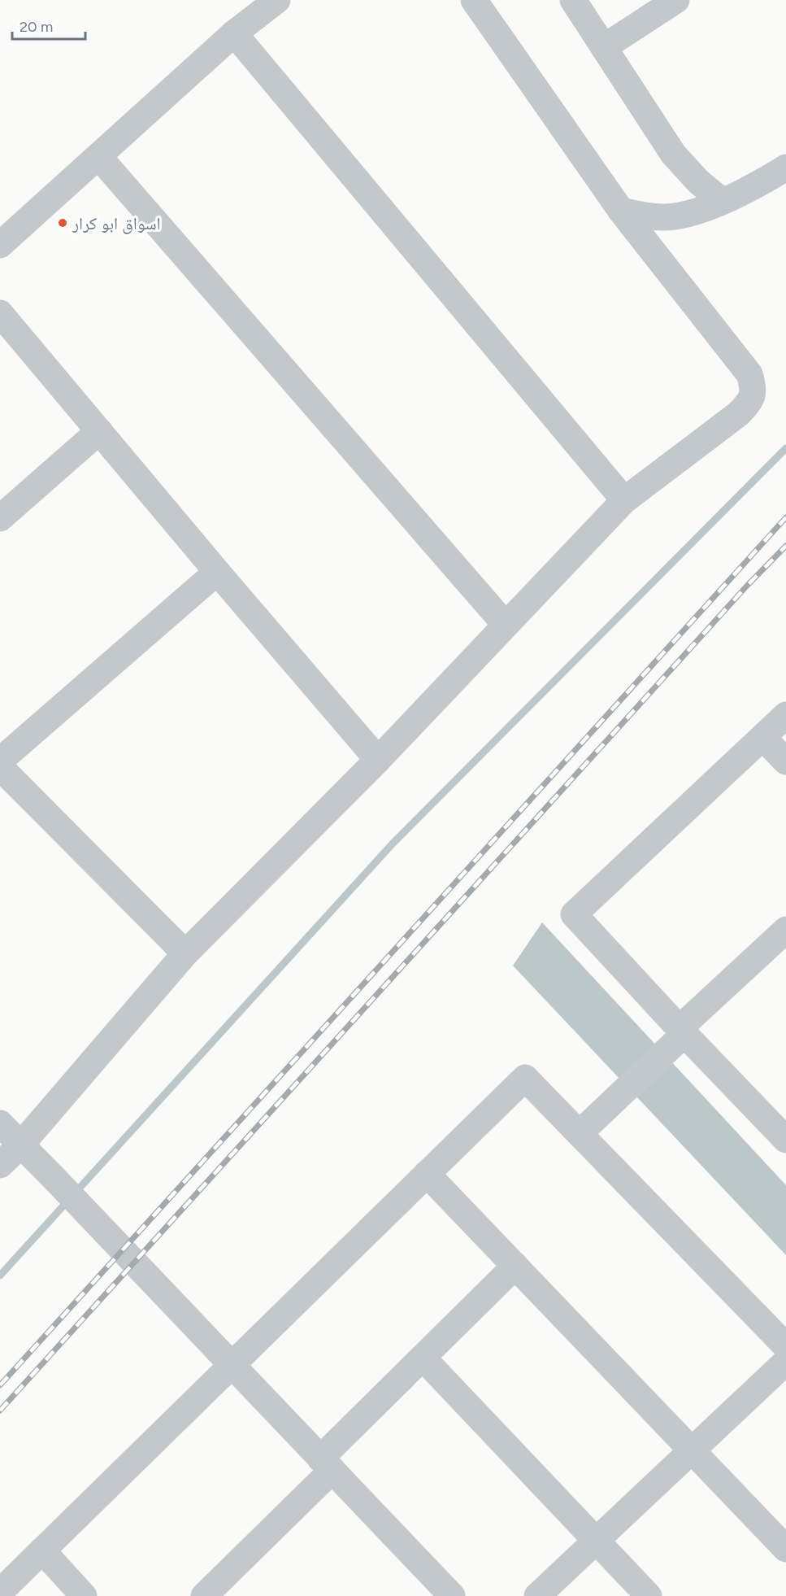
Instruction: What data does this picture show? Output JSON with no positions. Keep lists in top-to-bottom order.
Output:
{
  "places": ["اسواق ابو كرار"],
  "scale_bar": "20 m"
}
